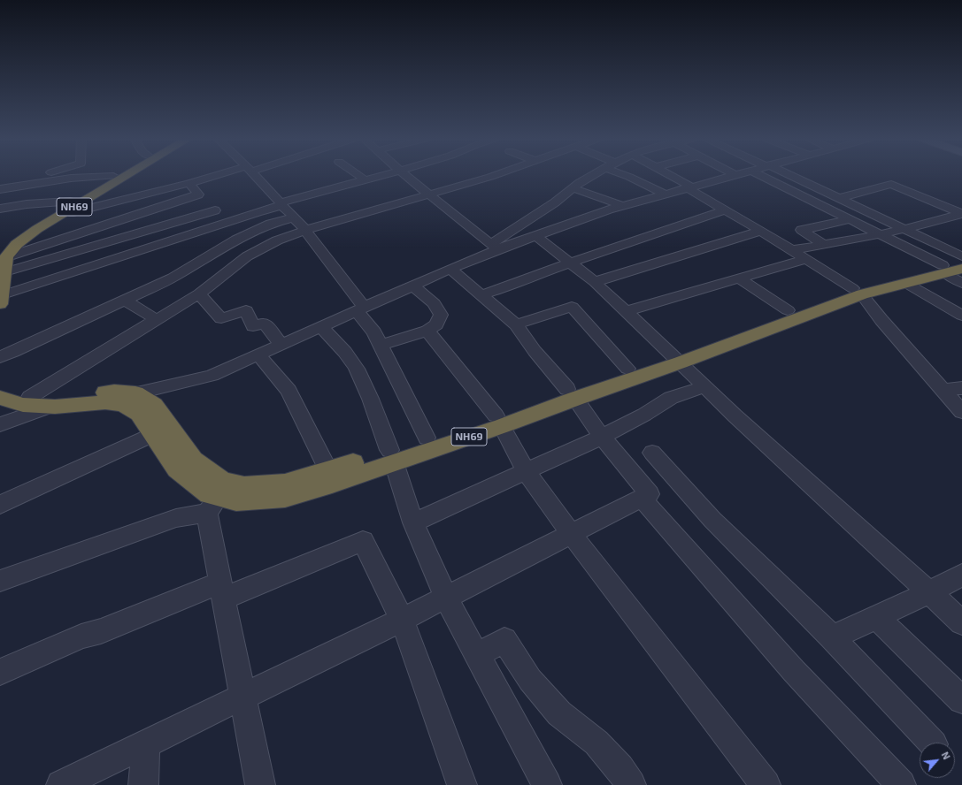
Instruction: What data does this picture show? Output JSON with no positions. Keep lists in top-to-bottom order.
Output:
{
  "streets": {
    "highway": ["NH69"]
  },
  "north": "top right"
}
